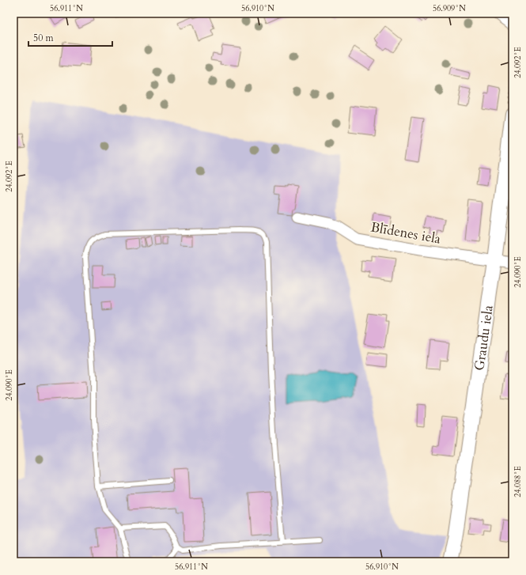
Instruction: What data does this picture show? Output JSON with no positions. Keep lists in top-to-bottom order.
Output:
{
  "streets": {
    "main road": ["Graudu iela"],
    "street": ["Blīdenes iela"]
  },
  "crossings": [
    ["Blīdenes iela", "Graudu iela"]
  ],
  "scale_bar": "50 m",
  "coordinates": [
    "56.911°N",
    "56.910°N",
    "56.909°N",
    "24.092°E",
    "24.090°E",
    "24.088°E"
  ]
}
